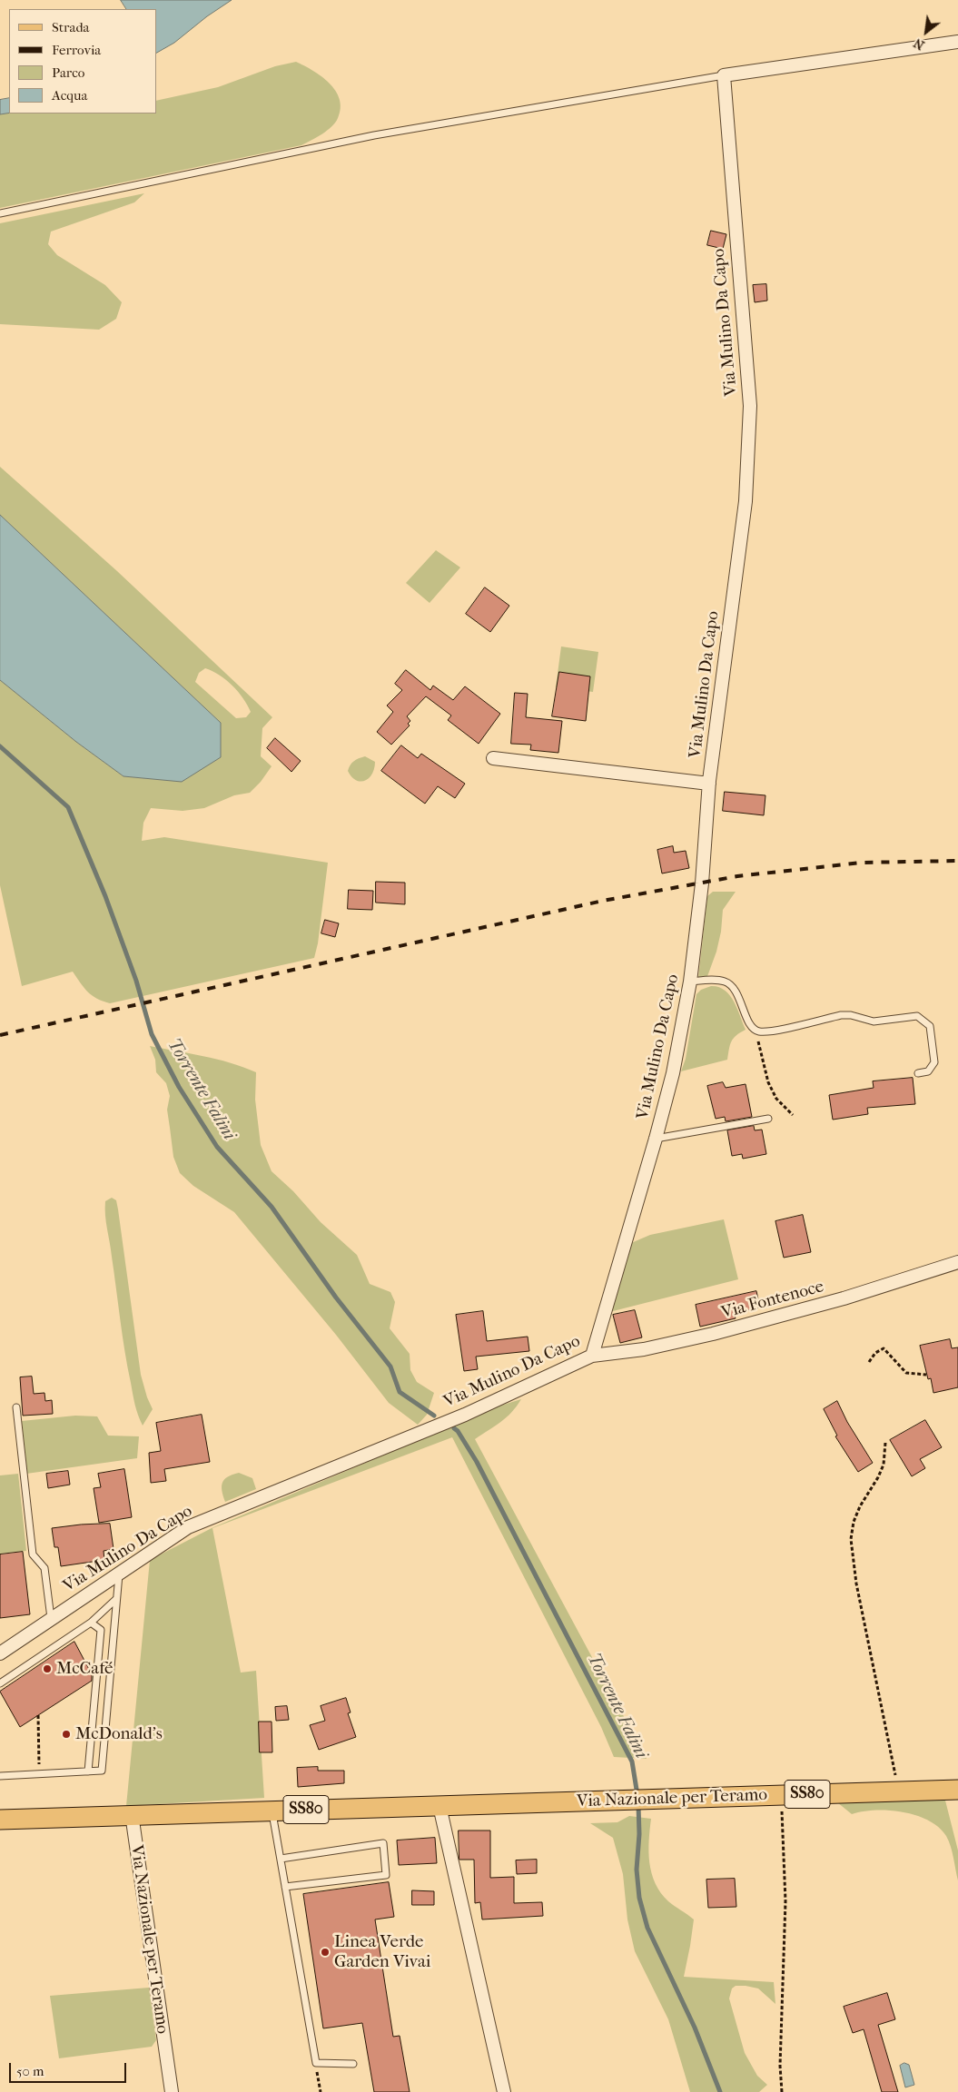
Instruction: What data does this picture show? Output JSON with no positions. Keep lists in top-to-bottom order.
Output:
{
  "streets": {
    "main road": ["SS80", "Via Nazionale per Teramo"],
    "street": ["Via Mulino Da Capo", "Via Fontenoce"]
  },
  "crossings": [
    ["Via Mulino Da Capo", "Via Fontenoce"]
  ],
  "water": ["Torrente Falini"],
  "places": ["McCafé", "McDonald's", "Linea Verde Garden Vivai"],
  "legend": [
    "Strada",
    "Ferrovia",
    "Parco",
    "Acqua"
  ],
  "scale_bar": "50 m",
  "north": "bottom left"
}
